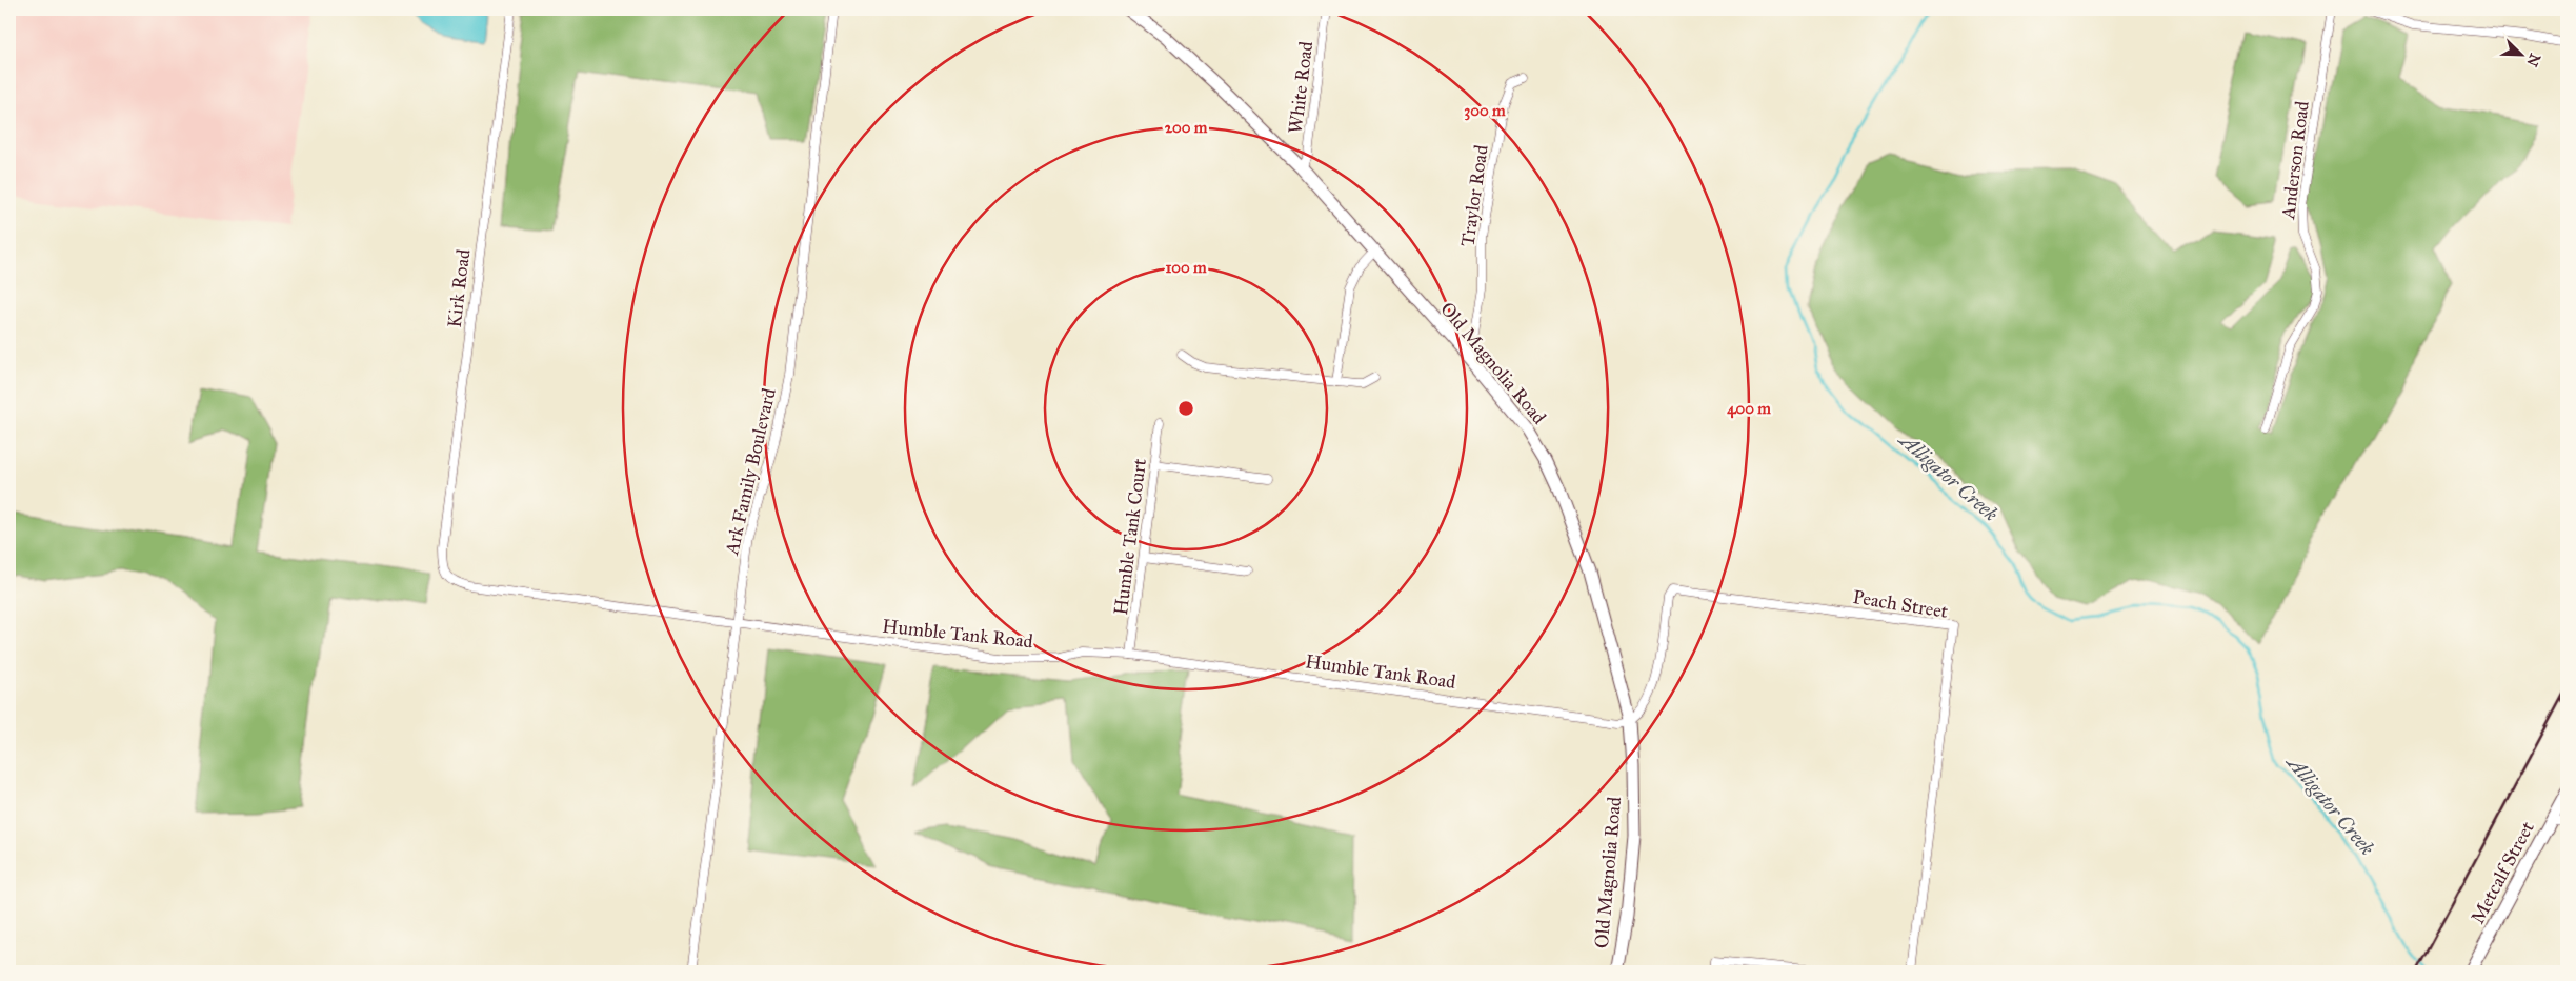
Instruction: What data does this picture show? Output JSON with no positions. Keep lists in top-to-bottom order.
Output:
{
  "streets": {
    "street": [
      "White Road",
      "Anderson Road",
      "Traylor Road",
      "Kirk Road",
      "Old Magnolia Road",
      "Ark Family Boulevard",
      "Humble Tank Court",
      "Peach Street",
      "Humble Tank Road",
      "Metcalf Street"
    ]
  },
  "crossings": [
    ["White Road", "Old Magnolia Road"],
    ["Traylor Road", "Old Magnolia Road"],
    ["Kirk Road", "Humble Tank Road"],
    ["Old Magnolia Road", "Peach Street"],
    ["Old Magnolia Road", "Humble Tank Road"],
    ["Ark Family Boulevard", "Humble Tank Road"],
    ["Humble Tank Court", "Humble Tank Road"],
    ["Peach Street", "Humble Tank Road"]
  ],
  "water": ["Alligator Creek"],
  "north": "bottom right",
  "rings": [
    "300 m",
    "200 m",
    "100 m",
    "400 m"
  ]
}
